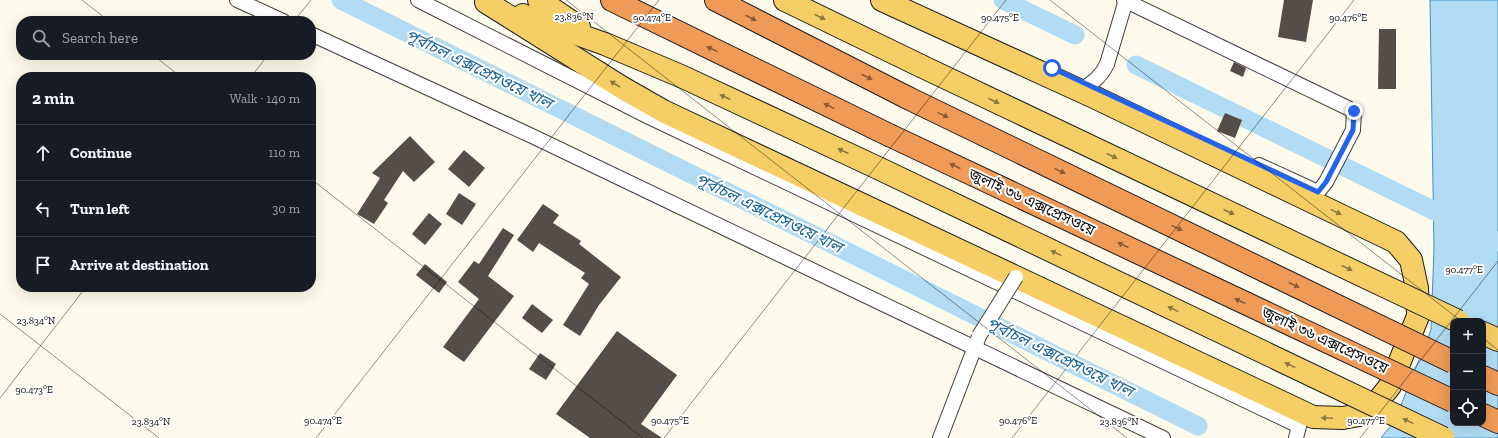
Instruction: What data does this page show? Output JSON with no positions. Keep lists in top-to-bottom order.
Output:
{
  "streets": {
    "highway": ["জুলাই ৩৬ এক্সপ্রেসওয়ে"]
  },
  "water": ["পূর্বাচল এক্সপ্রেসওয়ে খাল"],
  "page": {
    "search": "Search here",
    "heading": ["2 min", "Walk · 140 m"],
    "list": [
      ["Continue", "110 m"],
      ["Turn left", "30 m"],
      "Arrive at destination"
    ],
    "map_buttons": ["+", "−"]
  },
  "coordinates": [
    "23.836°N",
    "90.474°E",
    "90.475°E",
    "90.476°E",
    "90.477°E",
    "23.834°N",
    "90.473°E"
  ]
}
